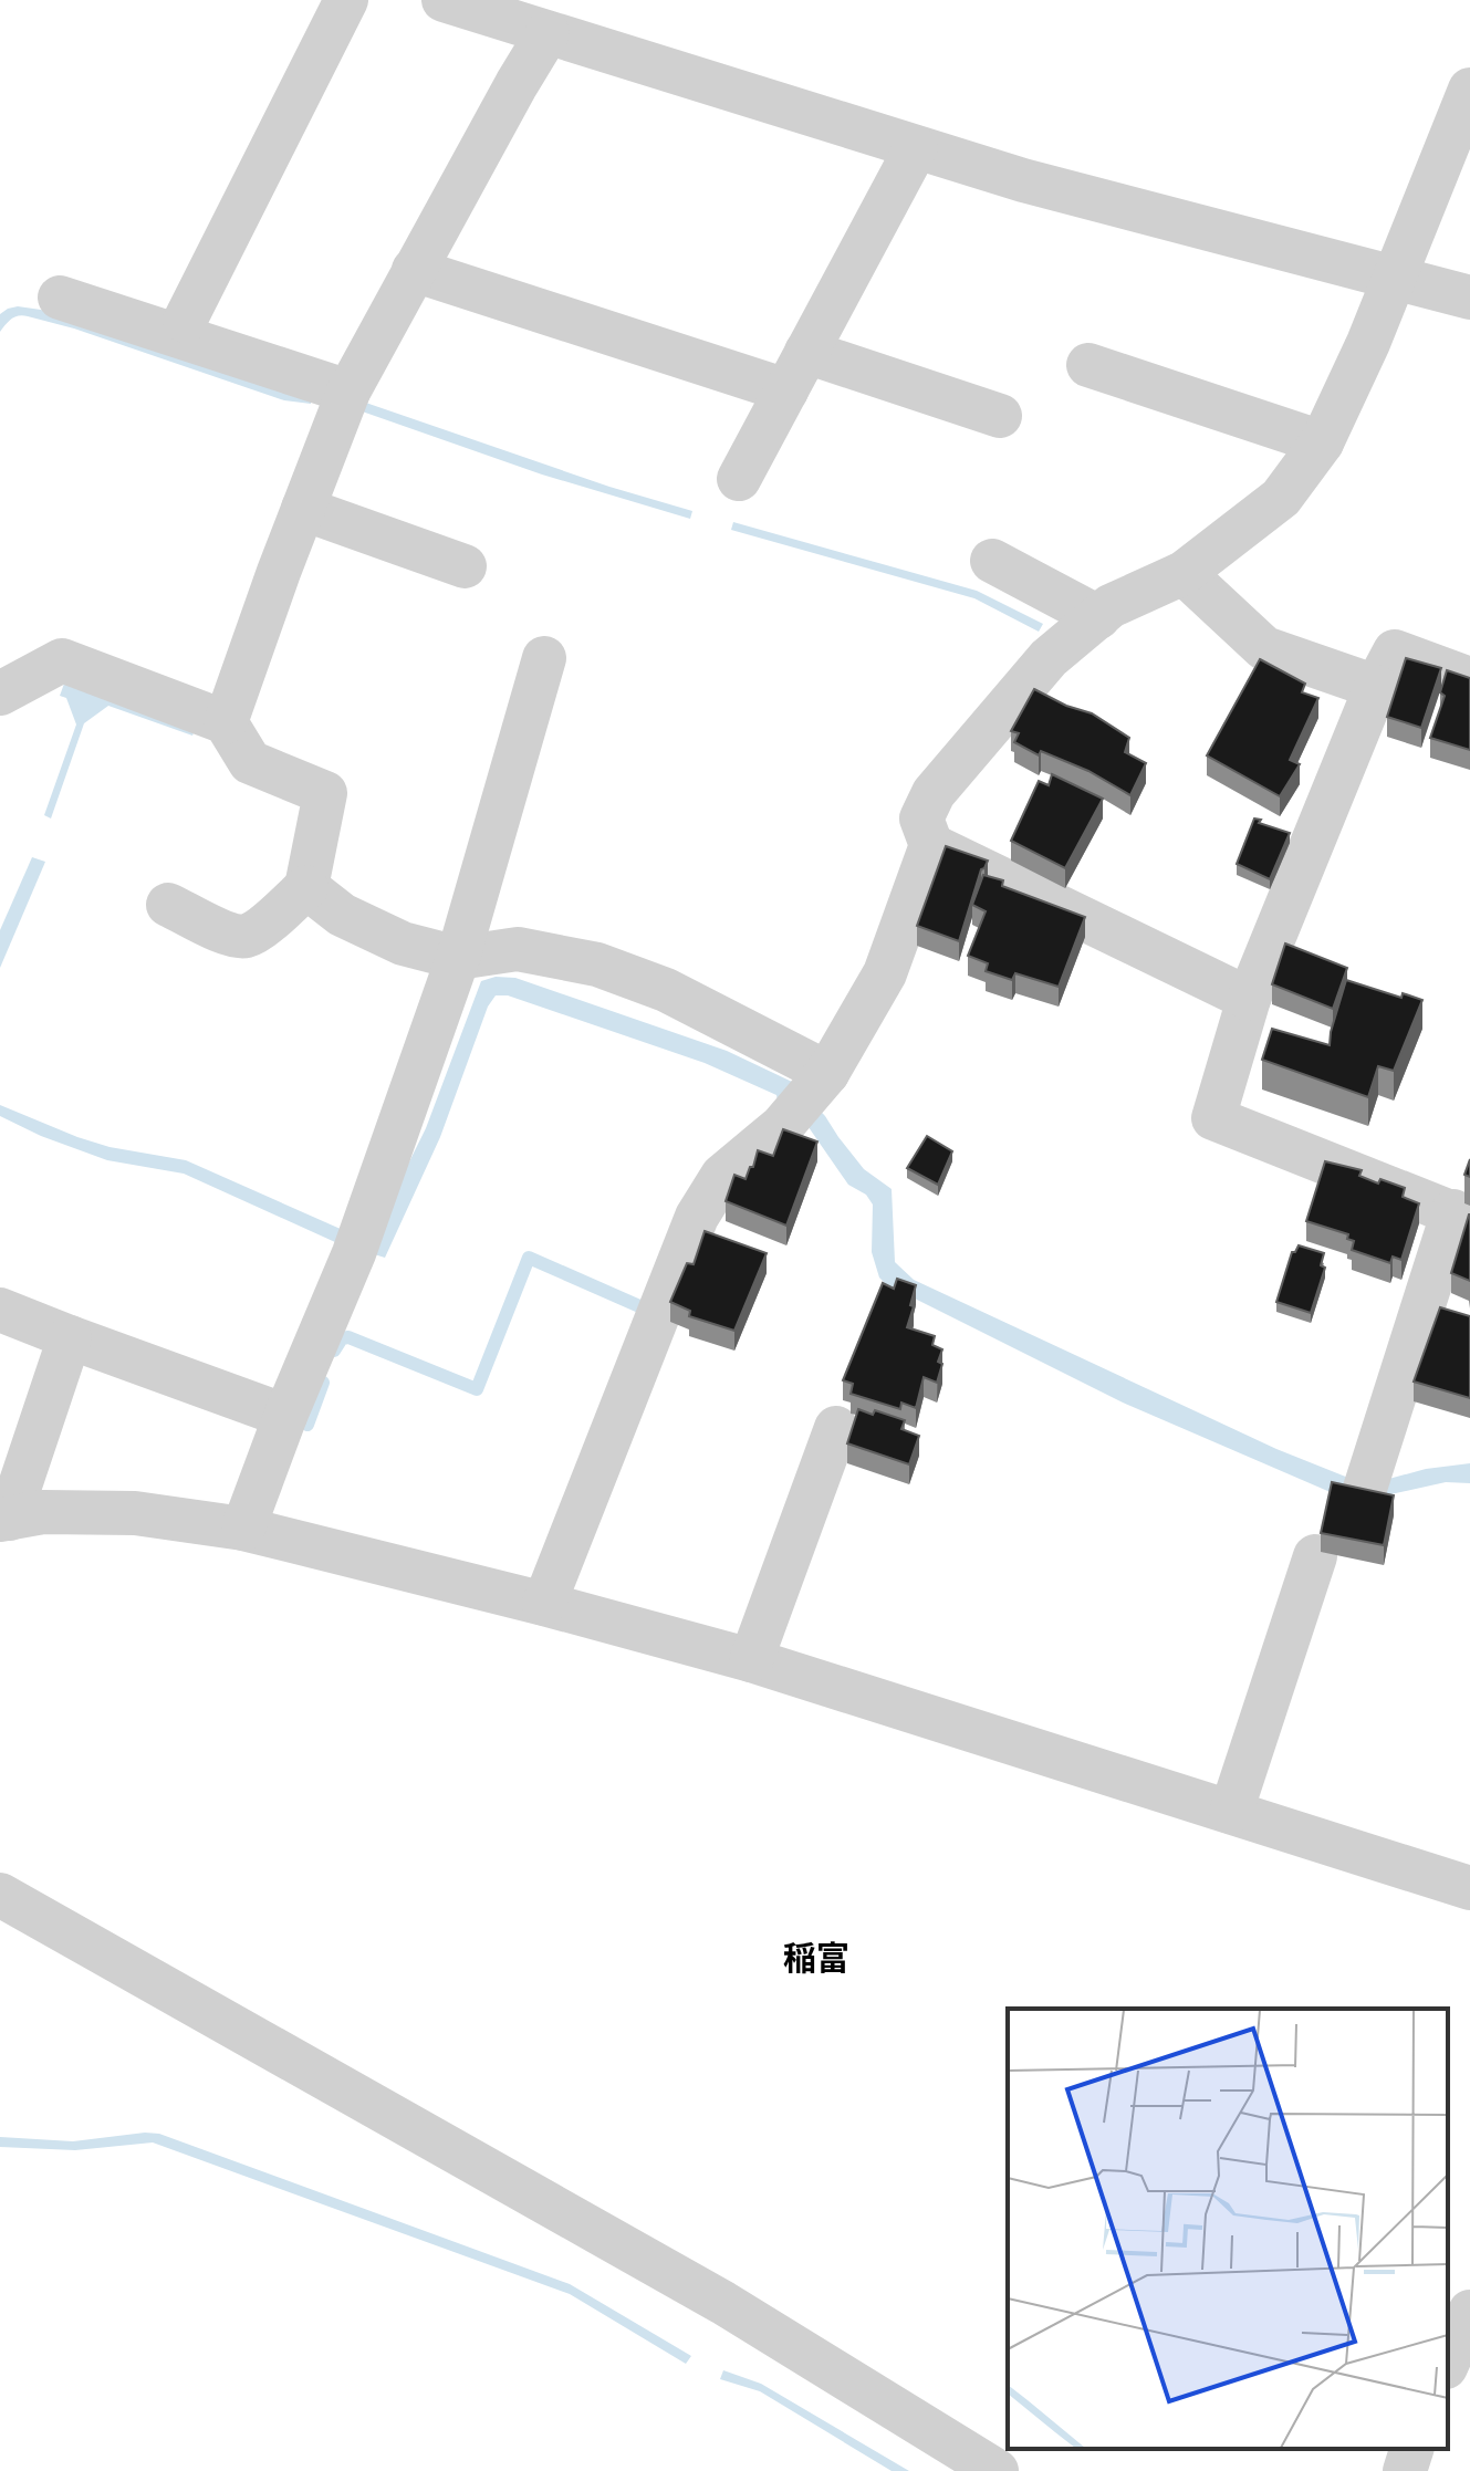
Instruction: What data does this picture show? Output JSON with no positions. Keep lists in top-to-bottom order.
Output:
{
  "districts": ["稲富"]
}
